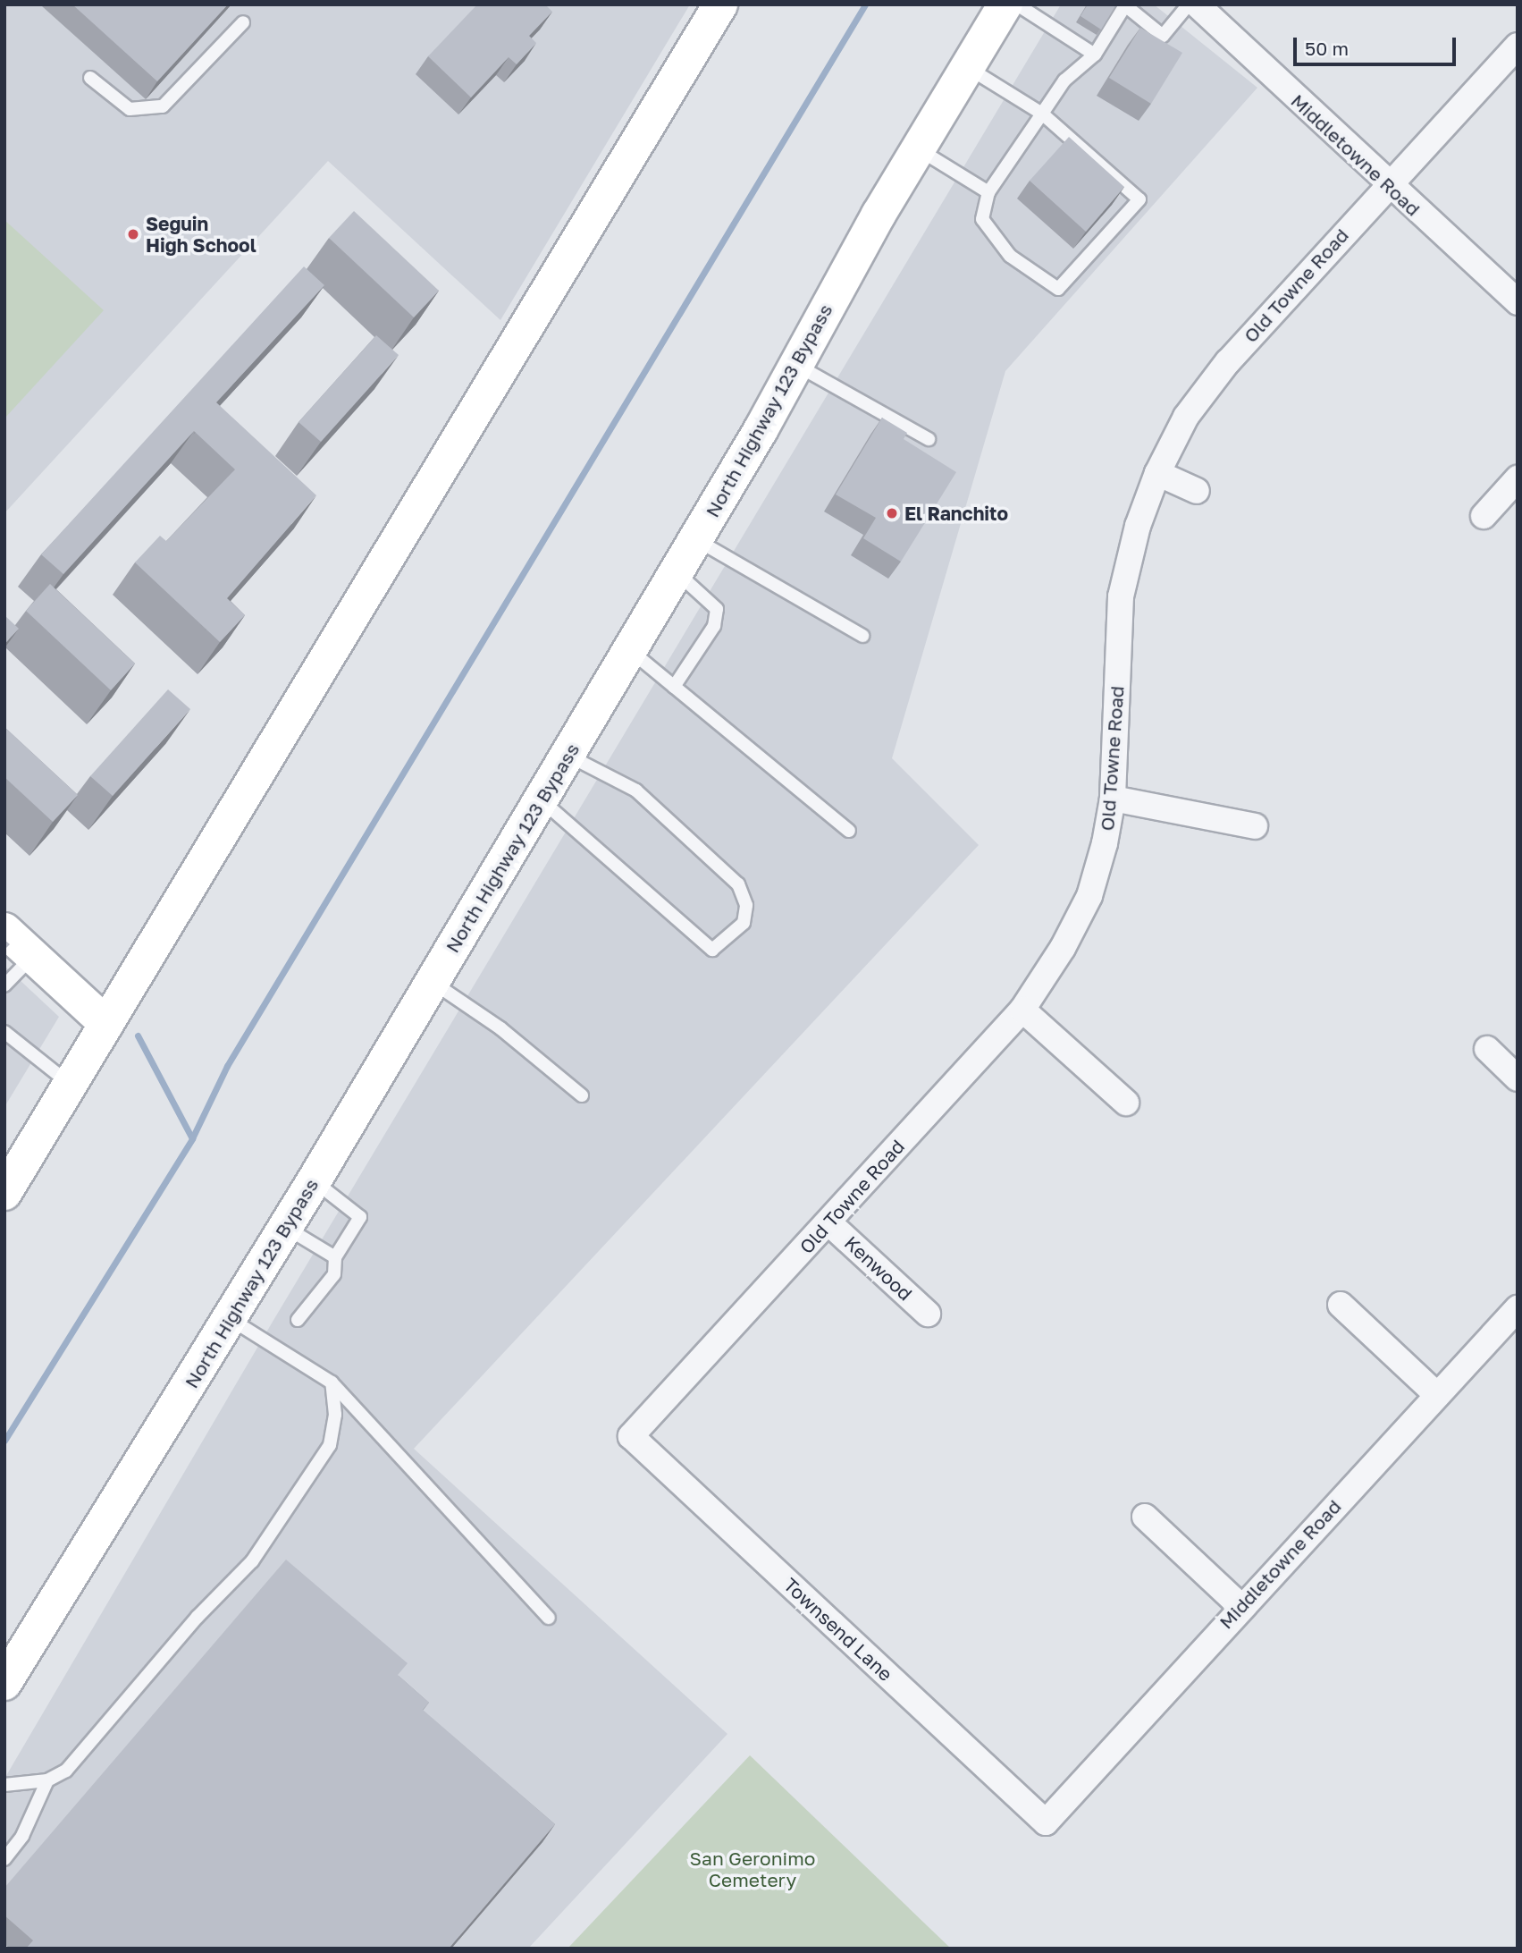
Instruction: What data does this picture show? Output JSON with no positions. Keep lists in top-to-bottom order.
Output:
{
  "streets": {
    "main road": ["North Highway 123 Bypass"],
    "street": [
      "Middletowne Road",
      "Old Towne Road",
      "Kenwood",
      "Townsend Lane"
    ]
  },
  "crossings": [
    ["Middletowne Road", "Old Towne Road"],
    ["Middletowne Road", "Townsend Lane"],
    ["Old Towne Road", "Kenwood"],
    ["Old Towne Road", "Townsend Lane"]
  ],
  "parks": ["San Geronimo Cemetery"],
  "places": ["Seguin High School", "El Ranchito"],
  "scale_bar": "50 m"
}
